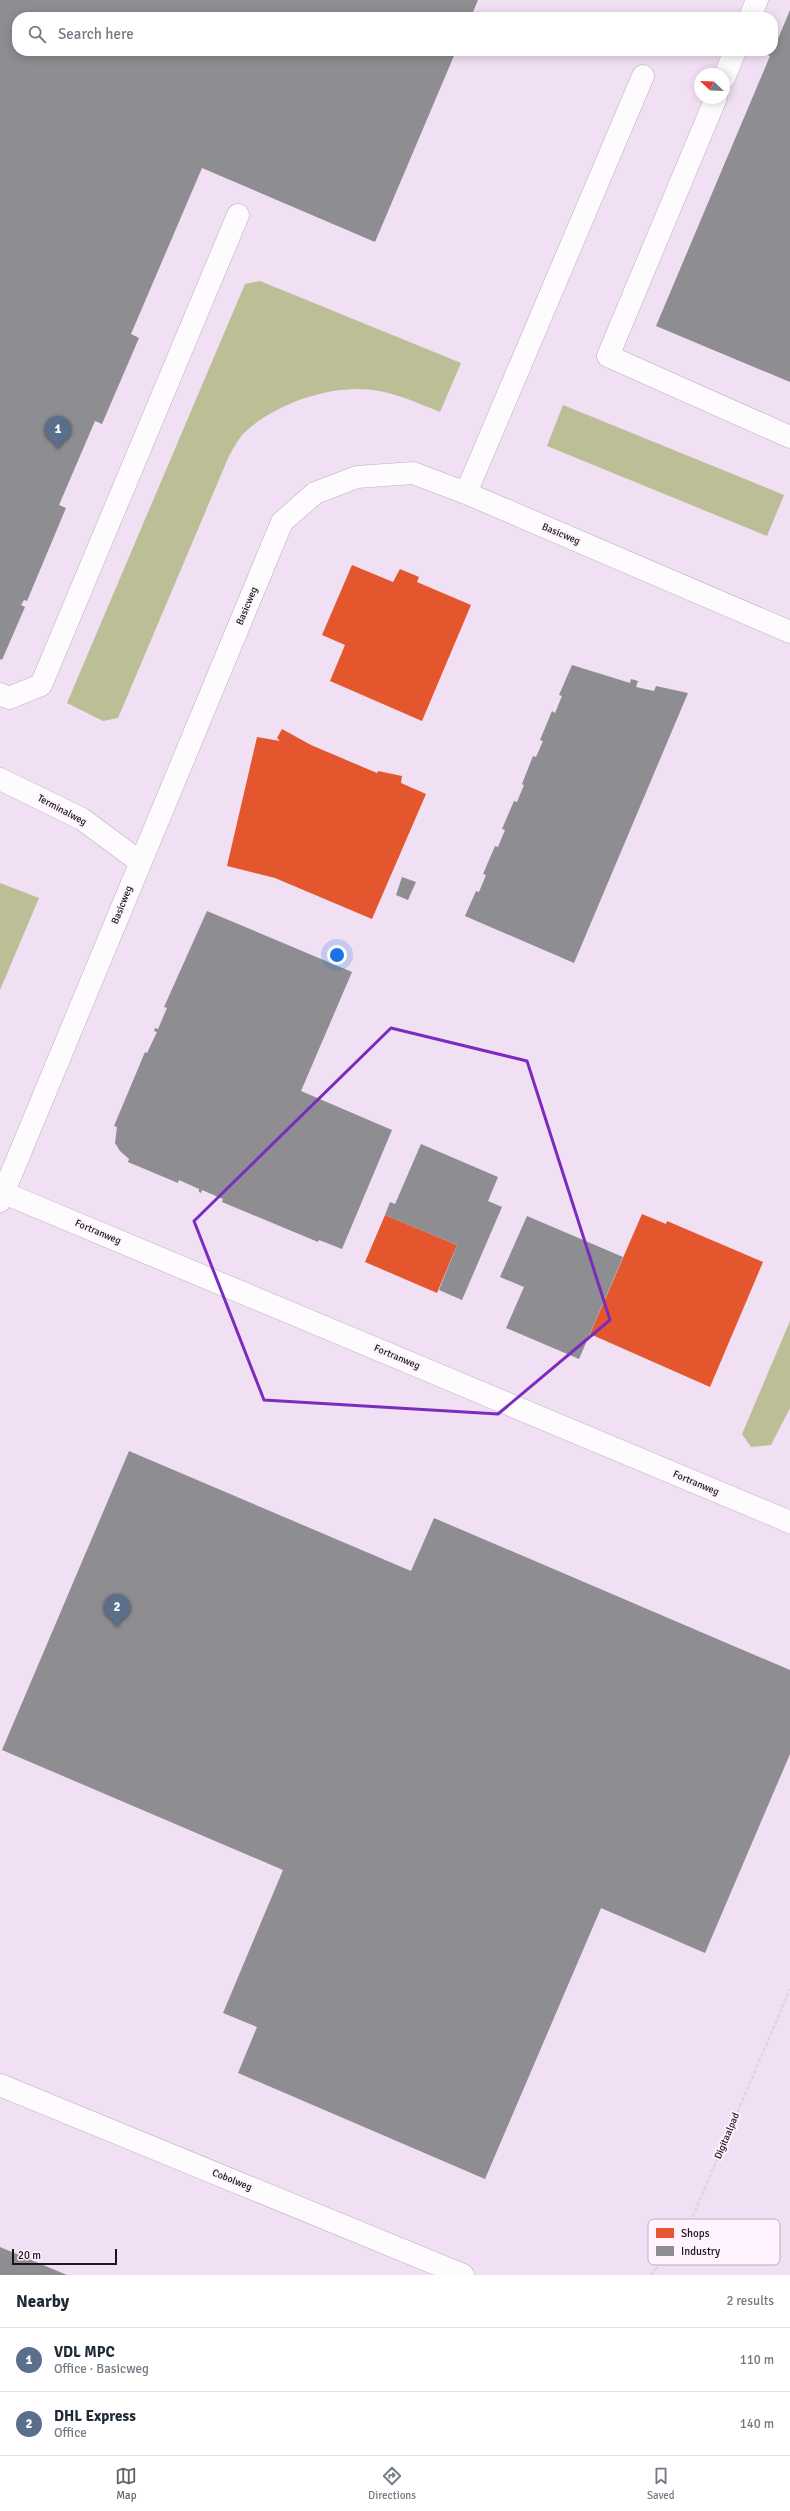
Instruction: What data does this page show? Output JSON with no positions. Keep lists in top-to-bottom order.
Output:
{
  "streets": {
    "street": [
      "Basicweg",
      "Terminalweg",
      "Fortranweg",
      "Cobolweg"
    ],
    "path": ["Digitaalpad"]
  },
  "crossings": [
    ["Basicweg", "Terminalweg"],
    ["Basicweg", "Fortranweg"]
  ],
  "legend": ["Shops", "Industry"],
  "scale_bar": "20 m",
  "north": "top left",
  "page": {
    "search": "Search here",
    "pins": ["1", "2"],
    "scale": "20 m",
    "heading": ["Nearby", "2 results"],
    "list": [
      {
        "mark": "1",
        "name": "VDL MPC",
        "note": "Office · Basicweg",
        "value": "110 m"
      },
      {
        "mark": "2",
        "name": "DHL Express",
        "note": "Office",
        "value": "140 m"
      }
    ],
    "nav": ["Map", "Directions", "Saved"]
  }
}
